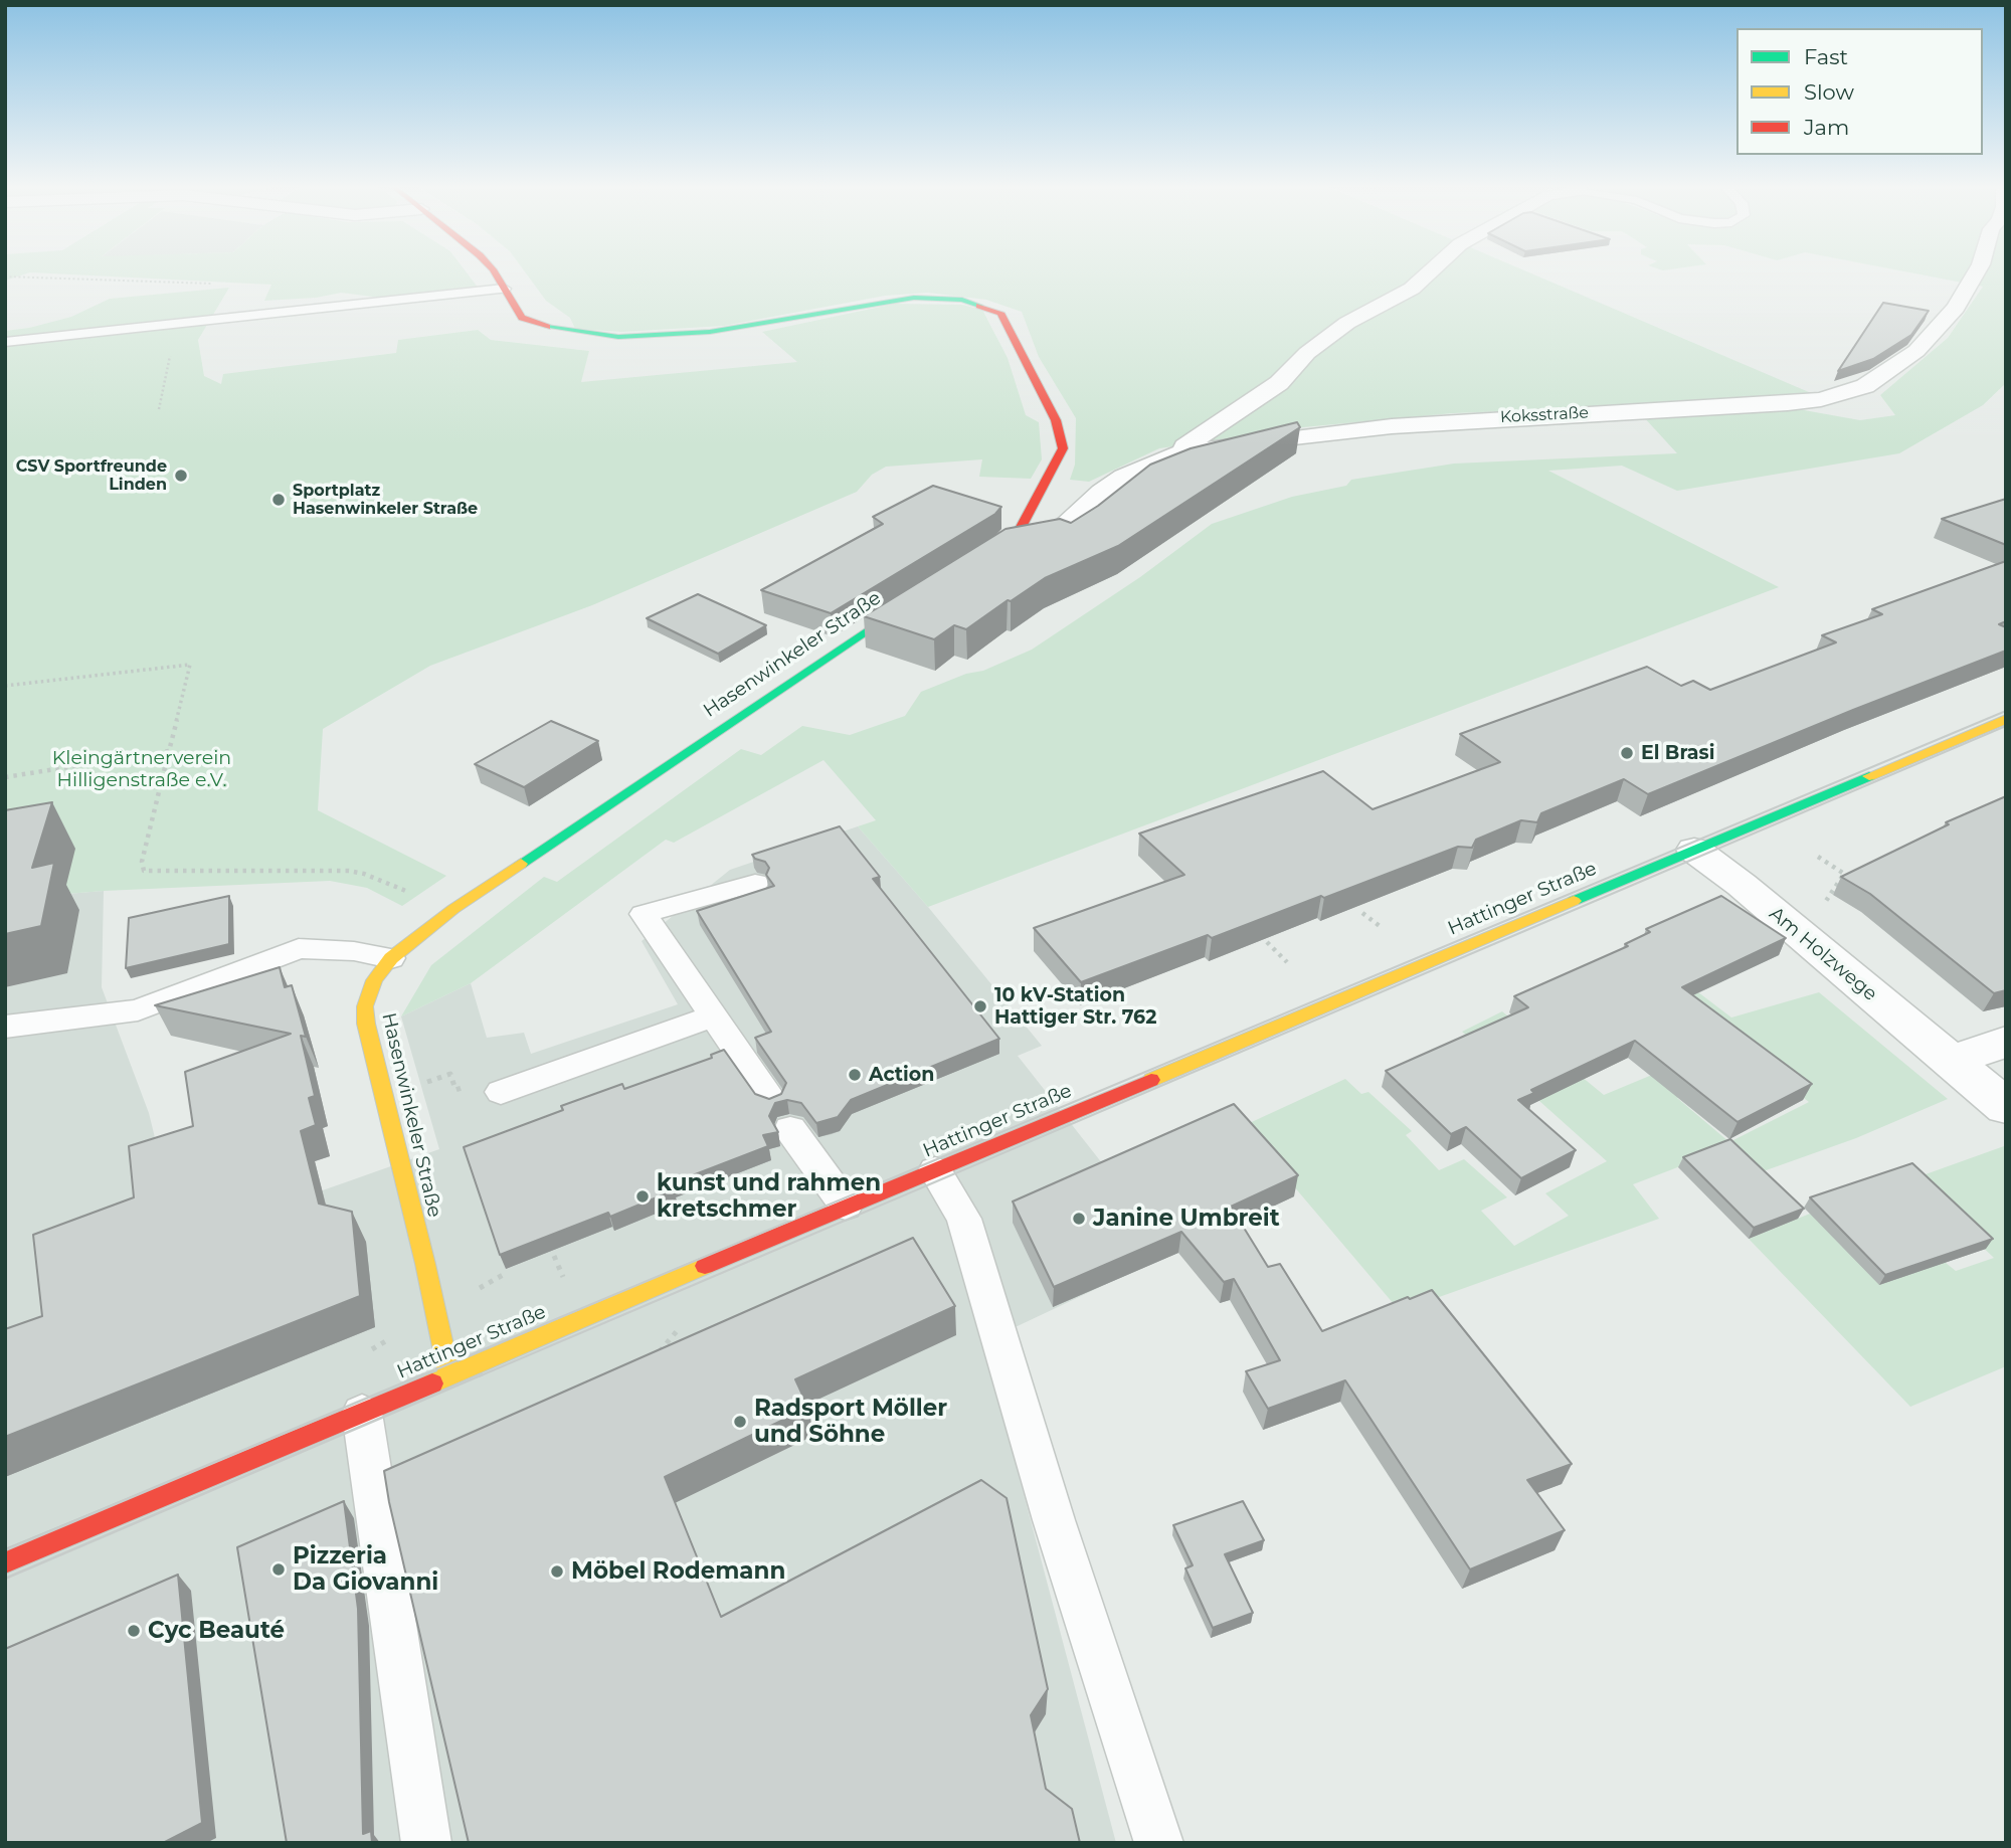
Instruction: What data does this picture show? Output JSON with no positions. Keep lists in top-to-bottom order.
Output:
{
  "streets": {
    "street": [
      "Koksstraße",
      "Hasenwinkeler Straße",
      "Hattinger Straße",
      "Am Holzwege"
    ]
  },
  "crossings": [
    ["Hasenwinkeler Straße", "Hattinger Straße"],
    ["Hattinger Straße", "Am Holzwege"]
  ],
  "parks": ["Kleingärtnerverein Hilligenstraße e.V."],
  "places": [
    "CSV Sportfreunde Linden",
    "Sportplatz Hasenwinkeler Straße",
    "El Brasi",
    "10 kV-Station Hattiger Str. 762",
    "Action",
    "kunst und rahmen kretschmer",
    "Janine Umbreit",
    "Radsport Möller und Söhne",
    "Pizzeria Da Giovanni",
    "Möbel Rodemann",
    "Cyc Beauté"
  ],
  "legend": ["Fast", "Slow", "Jam"]
}
